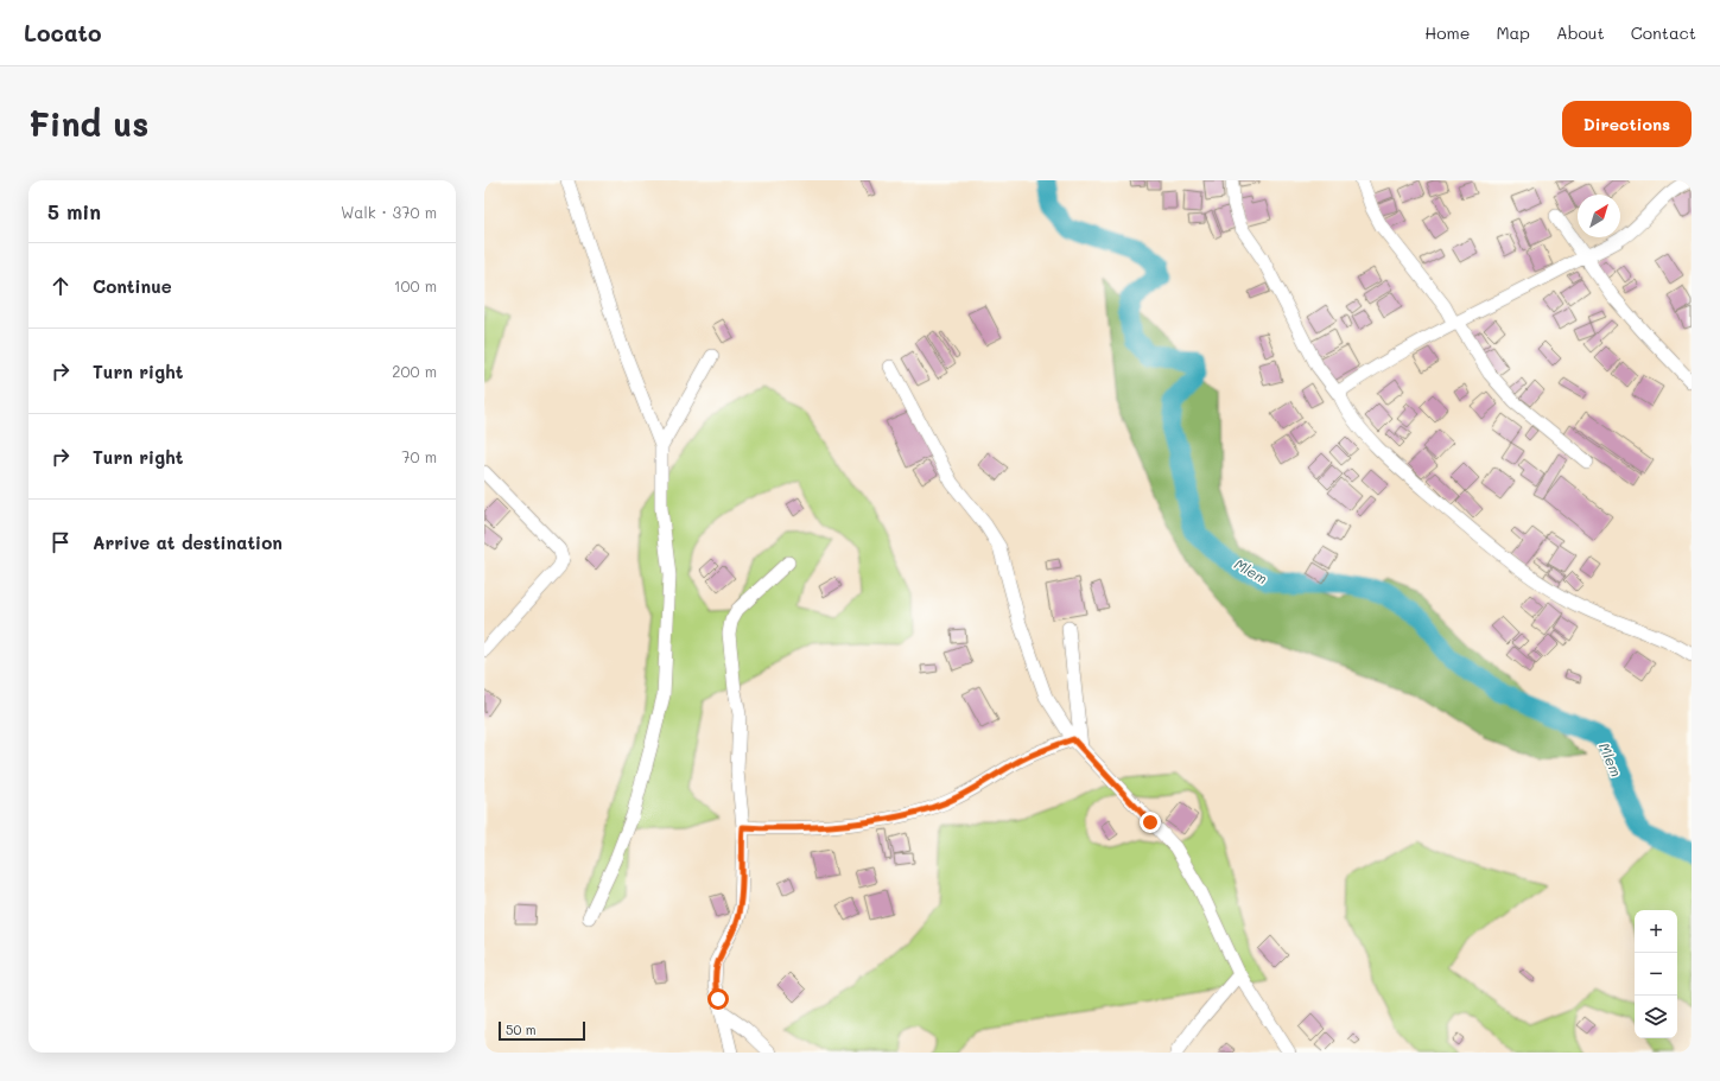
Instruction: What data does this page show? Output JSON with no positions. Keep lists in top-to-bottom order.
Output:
{
  "water": ["Mlem"],
  "scale_bar": "50 m",
  "north": "top right",
  "page": {
    "header": "Locato",
    "nav": [
      "Home",
      "Map",
      "About",
      "Contact"
    ],
    "buttons": "Directions",
    "title": "Find us",
    "heading": ["5 min", "Walk · 370 m"],
    "list": [
      ["Continue", "100 m"],
      ["Turn right", "200 m"],
      ["Turn right", "70 m"],
      "Arrive at destination"
    ],
    "map_buttons": ["+", "−"],
    "scale": "50 m"
  }
}
